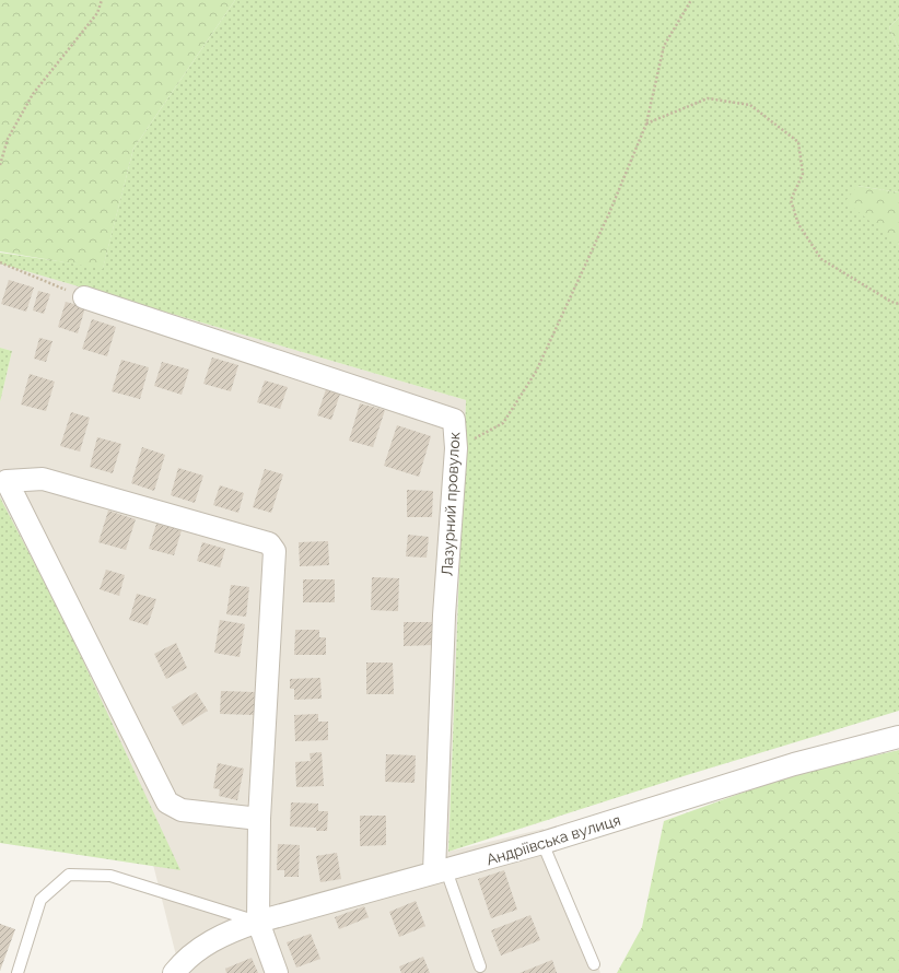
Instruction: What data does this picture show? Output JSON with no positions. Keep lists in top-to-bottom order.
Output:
{
  "streets": {
    "street": ["Лазурний провулок", "Андріївська вулиця"]
  },
  "crossings": [
    ["Лазурний провулок", "Андріївська вулиця"]
  ]
}
